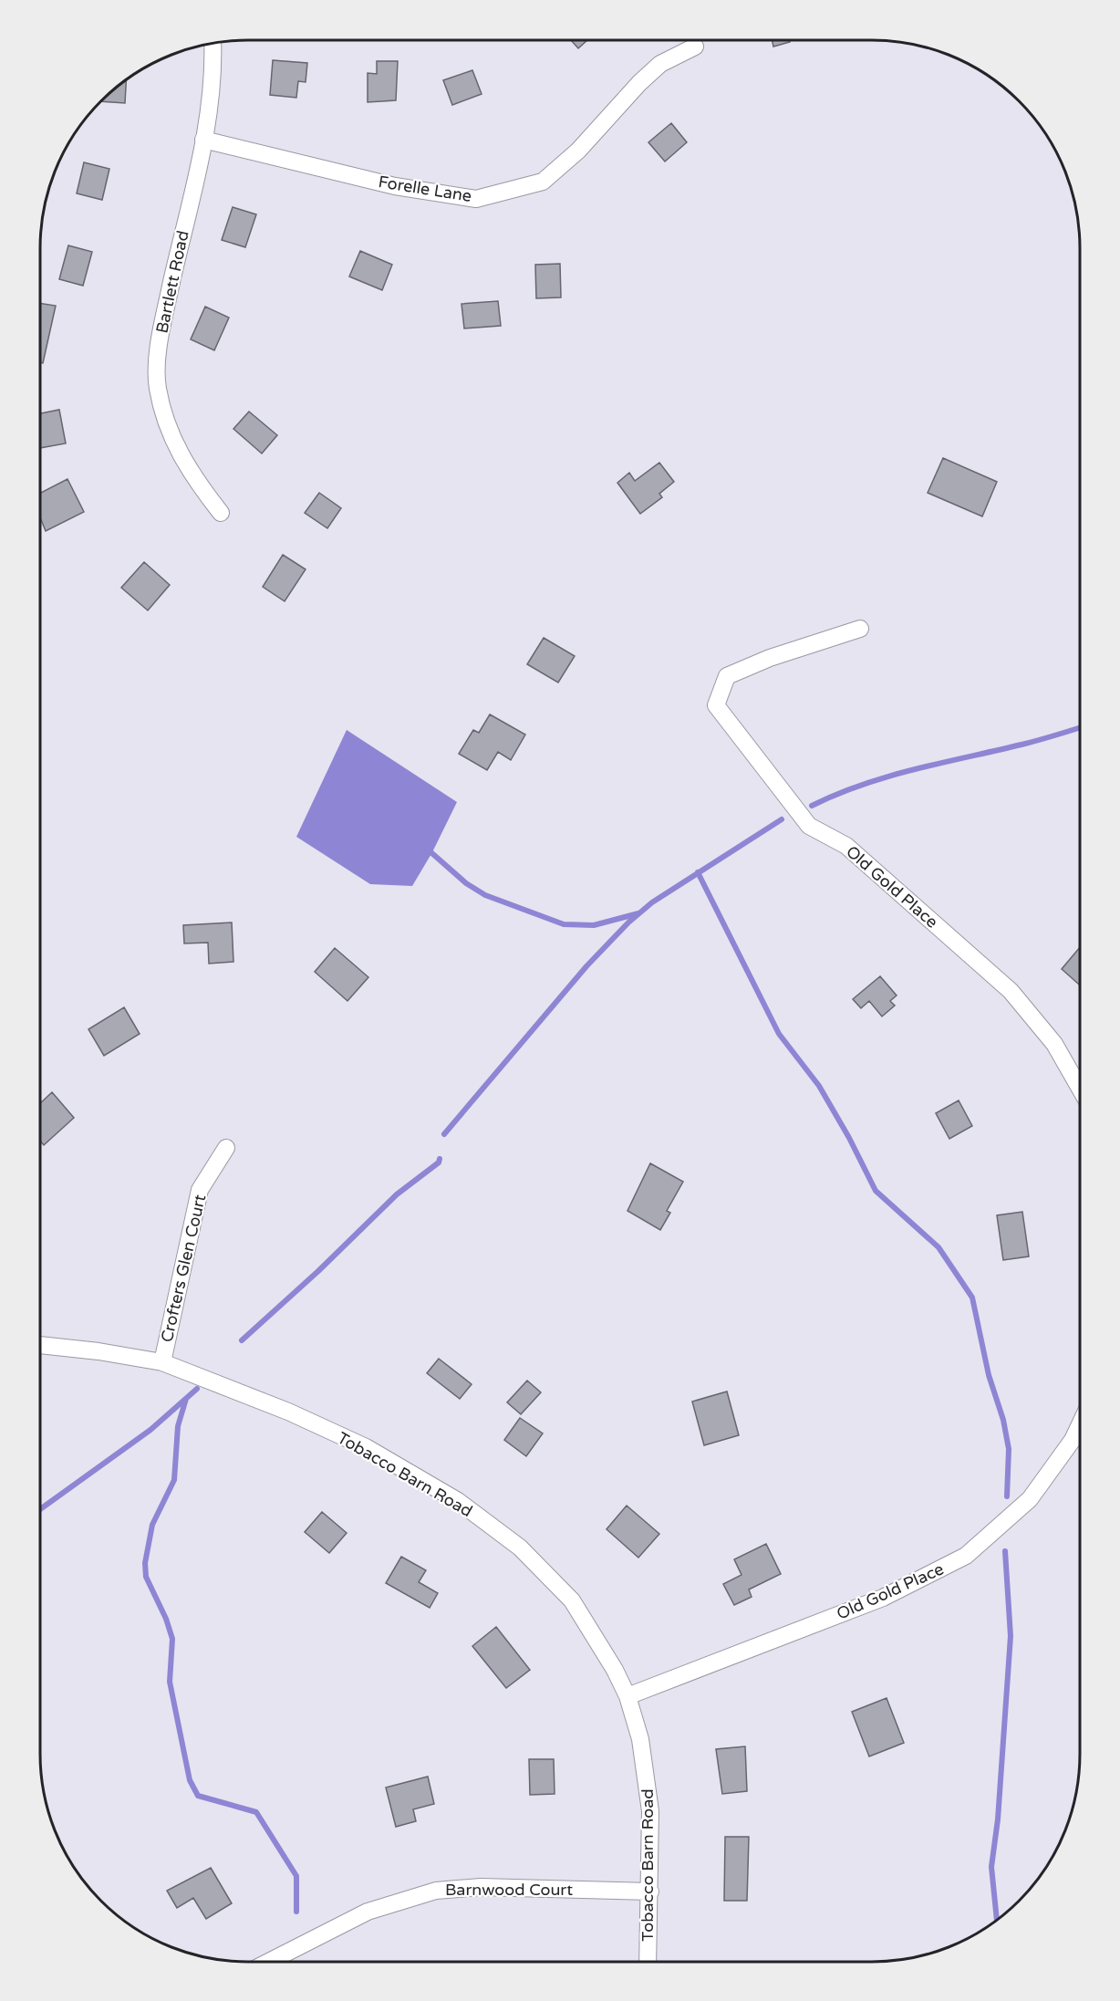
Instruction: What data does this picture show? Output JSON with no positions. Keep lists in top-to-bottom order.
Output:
{
  "streets": {
    "street": [
      "Forelle Lane",
      "Bartlett Road",
      "Old Gold Place",
      "Crofters Glen Court",
      "Tobacco Barn Road",
      "Barnwood Court"
    ]
  },
  "crossings": [
    ["Forelle Lane", "Bartlett Road"],
    ["Old Gold Place", "Tobacco Barn Road"],
    ["Crofters Glen Court", "Tobacco Barn Road"],
    ["Tobacco Barn Road", "Barnwood Court"]
  ]
}
